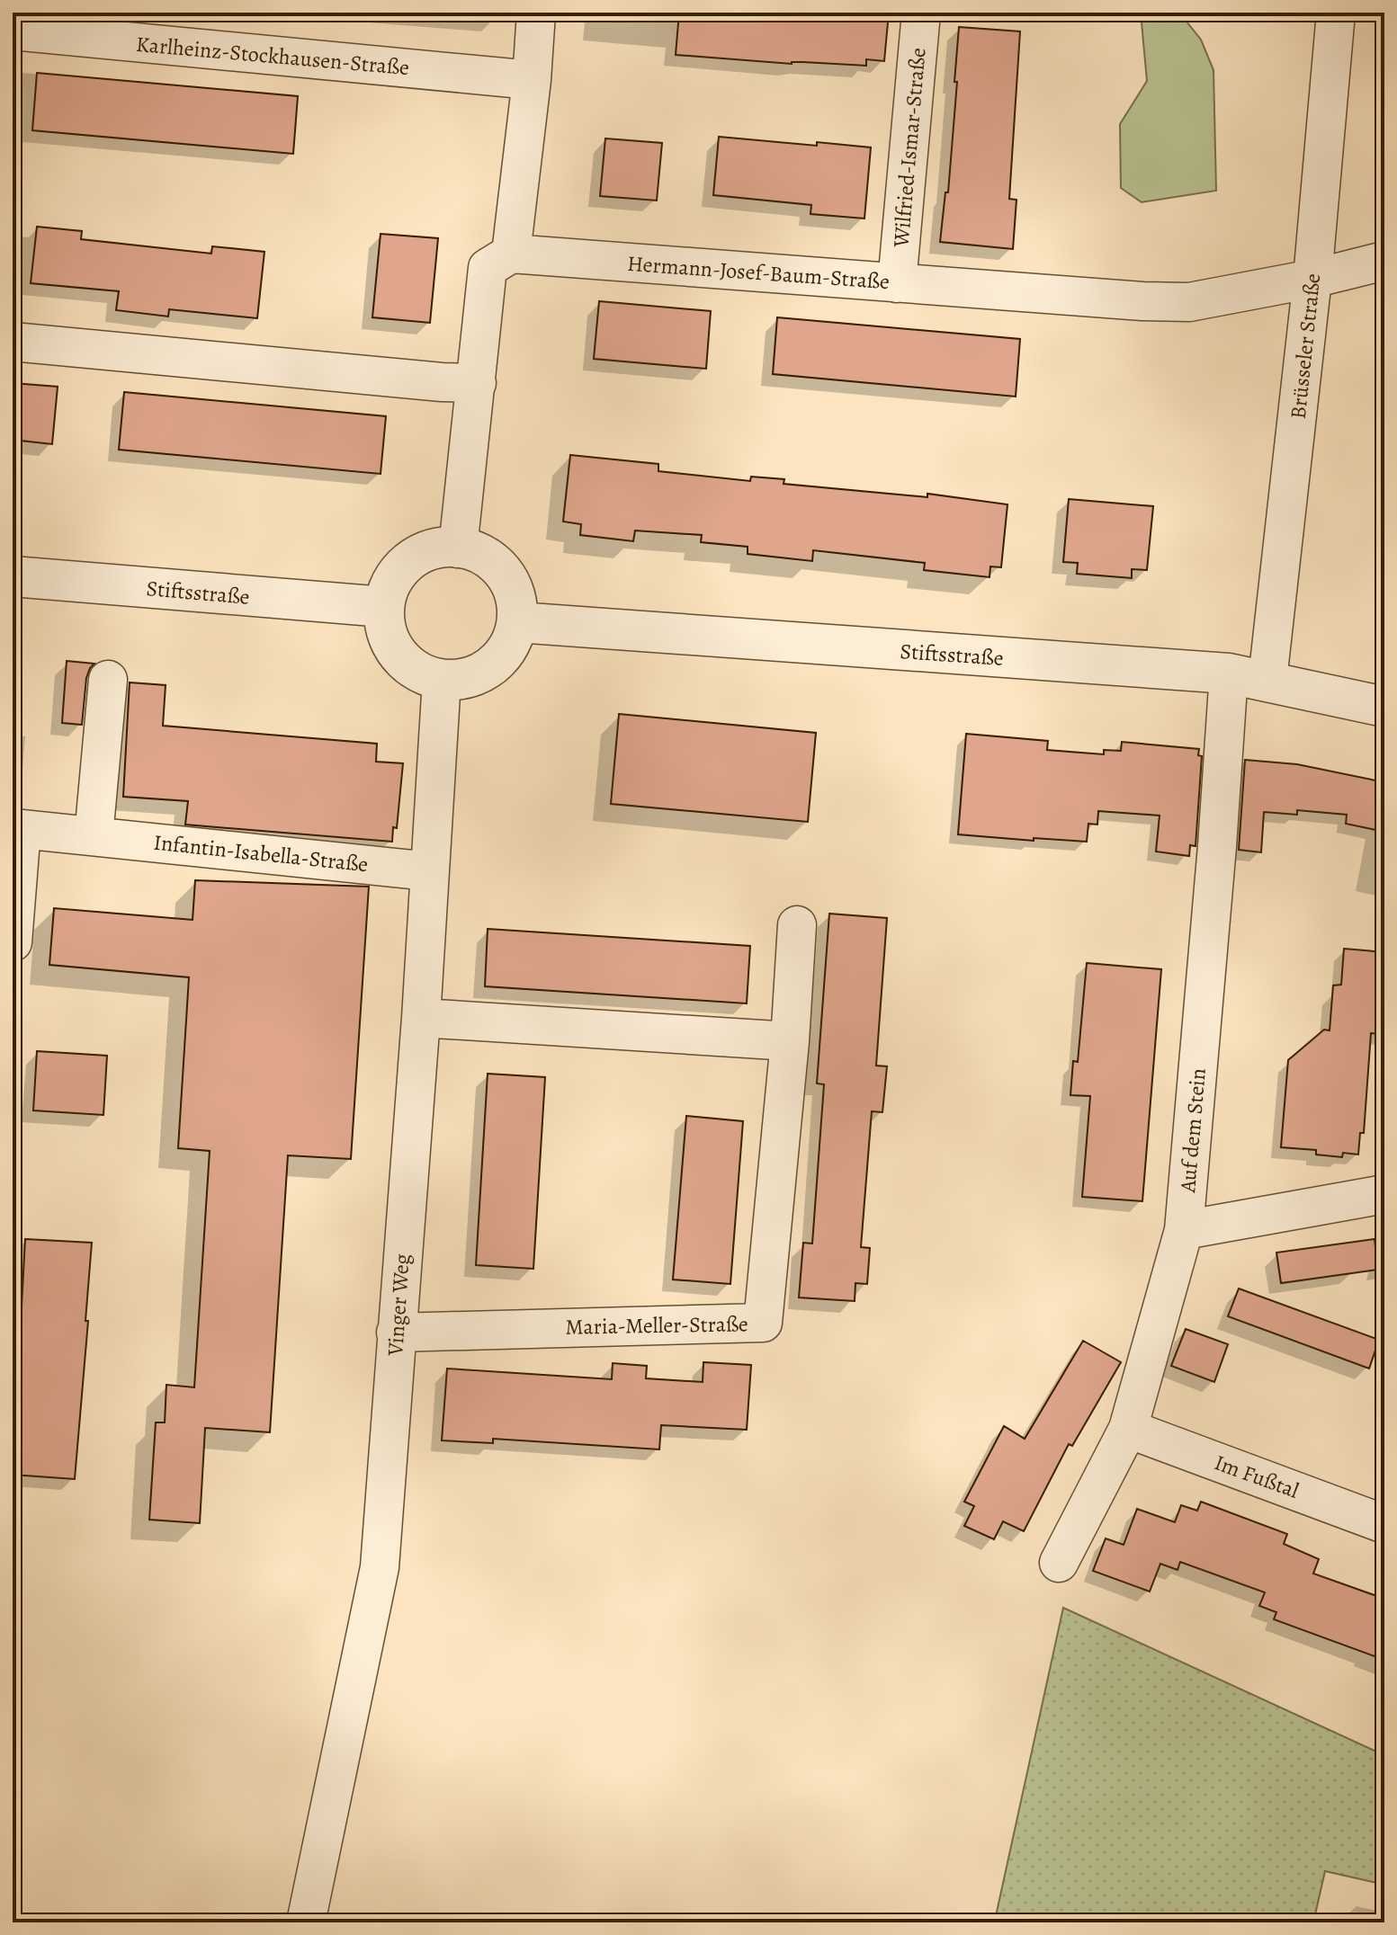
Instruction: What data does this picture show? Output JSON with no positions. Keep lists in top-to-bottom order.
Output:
{
  "streets": {
    "street": [
      "Karlheinz-Stockhausen-Straße",
      "Wilfried-Ismar-Straße",
      "Hermann-Josef-Baum-Straße",
      "Brüsseler Straße",
      "Stiftsstraße",
      "Infantin-Isabella-Straße",
      "Auf dem Stein",
      "Vinger Weg",
      "Maria-Meller-Straße",
      "Im Fußtal"
    ]
  },
  "crossings": [
    ["Wilfried-Ismar-Straße", "Hermann-Josef-Baum-Straße"],
    ["Hermann-Josef-Baum-Straße", "Brüsseler Straße"],
    ["Brüsseler Straße", "Stiftsstraße"],
    ["Stiftsstraße", "Auf dem Stein"],
    ["Stiftsstraße", "Vinger Weg"],
    ["Infantin-Isabella-Straße", "Vinger Weg"],
    ["Auf dem Stein", "Im Fußtal"],
    ["Vinger Weg", "Maria-Meller-Straße"]
  ]
}
